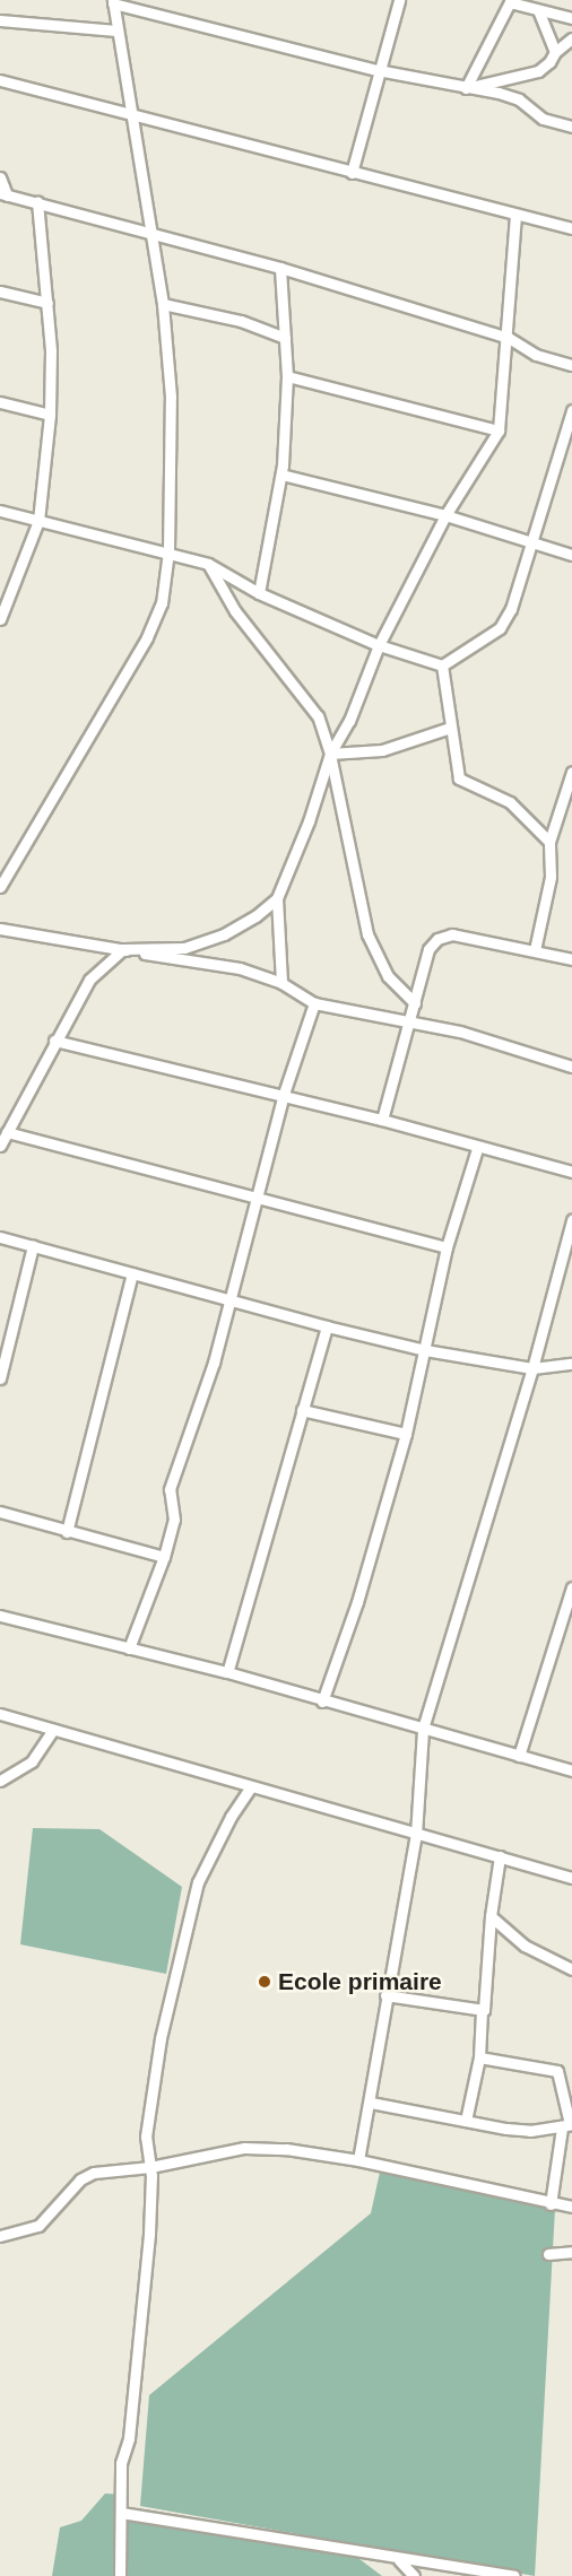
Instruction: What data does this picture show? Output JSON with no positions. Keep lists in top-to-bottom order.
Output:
{
  "places": ["Ecole primaire"]
}
